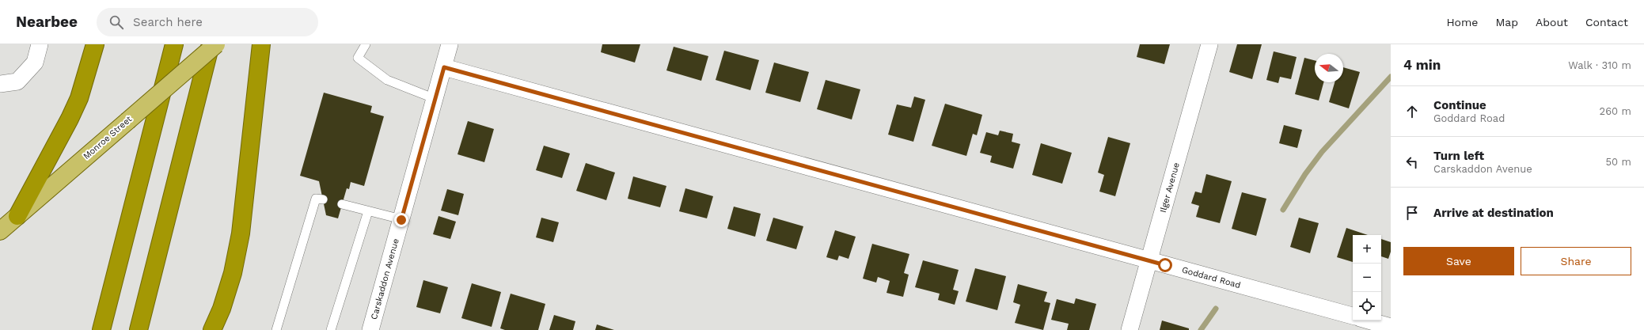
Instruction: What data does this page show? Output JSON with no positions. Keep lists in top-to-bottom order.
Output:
{
  "streets": {
    "main road": ["Monroe Street"],
    "street": ["Ilger Avenue", "Goddard Road", "Carskaddon Avenue"]
  },
  "crossings": [
    ["Ilger Avenue", "Goddard Road"],
    ["Goddard Road", "Carskaddon Avenue"]
  ],
  "north": "left",
  "page": {
    "header": "Nearbee",
    "search": "Search here",
    "nav": [
      "Home",
      "Map",
      "About",
      "Contact"
    ],
    "heading": ["4 min", "Walk · 310 m"],
    "list": [
      ["Continue", "Goddard Road", "260 m"],
      ["Turn left", "Carskaddon Avenue", "50 m"],
      "Arrive at destination"
    ],
    "map_buttons": ["+", "−"],
    "buttons": ["Save", "Share"]
  }
}
